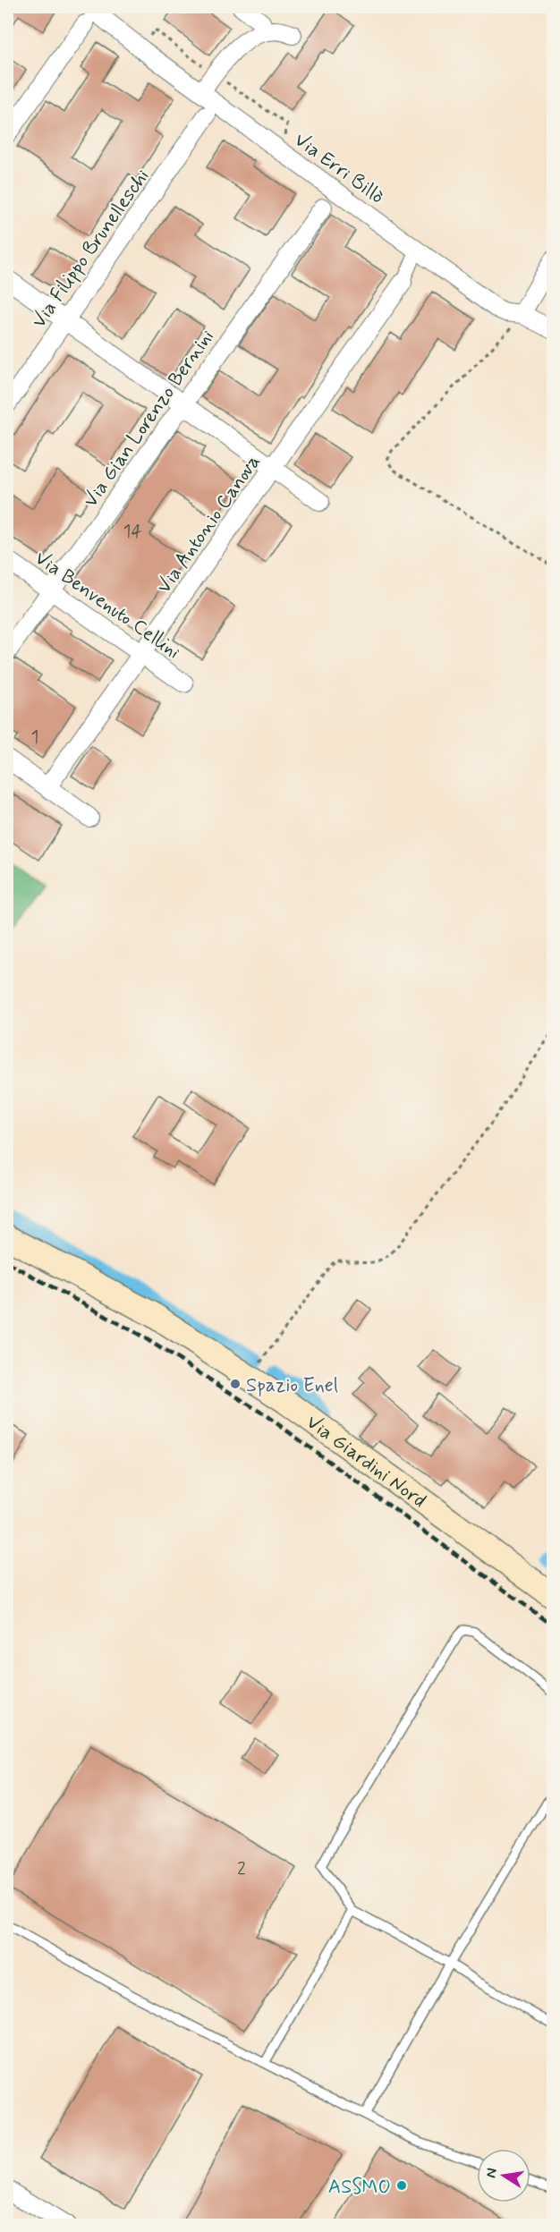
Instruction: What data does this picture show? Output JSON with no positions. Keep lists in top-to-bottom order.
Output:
{
  "streets": {
    "main road": ["Via Giardini Nord"],
    "street": [
      "Via Erri Billò",
      "Via Filippo Brunelleschi",
      "Via Gian Lorenzo Bernini",
      "Via Antonio Canova",
      "Via Benvenuto Cellini"
    ]
  },
  "crossings": [
    ["Via Gian Lorenzo Bernini", "Via Benvenuto Cellini"],
    ["Via Antonio Canova", "Via Benvenuto Cellini"]
  ],
  "places": ["Spazio Enel", "ASSMO"],
  "house_numbers": ["14", "1", "2"],
  "north": "left"
}
